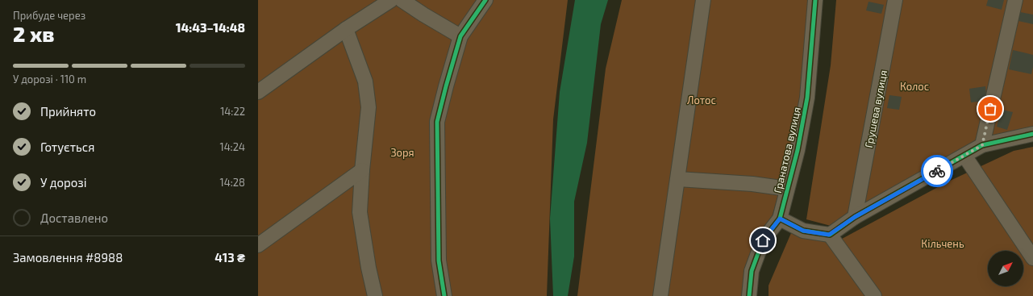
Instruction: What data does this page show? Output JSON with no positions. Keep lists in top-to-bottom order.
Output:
{
  "streets": {
    "street": ["Грушева вулиця", "Гранатова вулиця"]
  },
  "parks": [
    "Колос",
    "Лотос",
    "Зоря",
    "Кільчень"
  ],
  "north": "top right",
  "page": {
    "heading": ["2 хв", "Прибуде через", "14:43–14:48"],
    "panel": ["Замовлення #8988", "413 ₴"],
    "bar": "У дорозі · 110 m",
    "list": [
      ["Прийнято", "14:22"],
      ["Готується", "14:24"],
      ["У дорозі", "14:28"],
      "Доставлено"
    ]
  }
}
